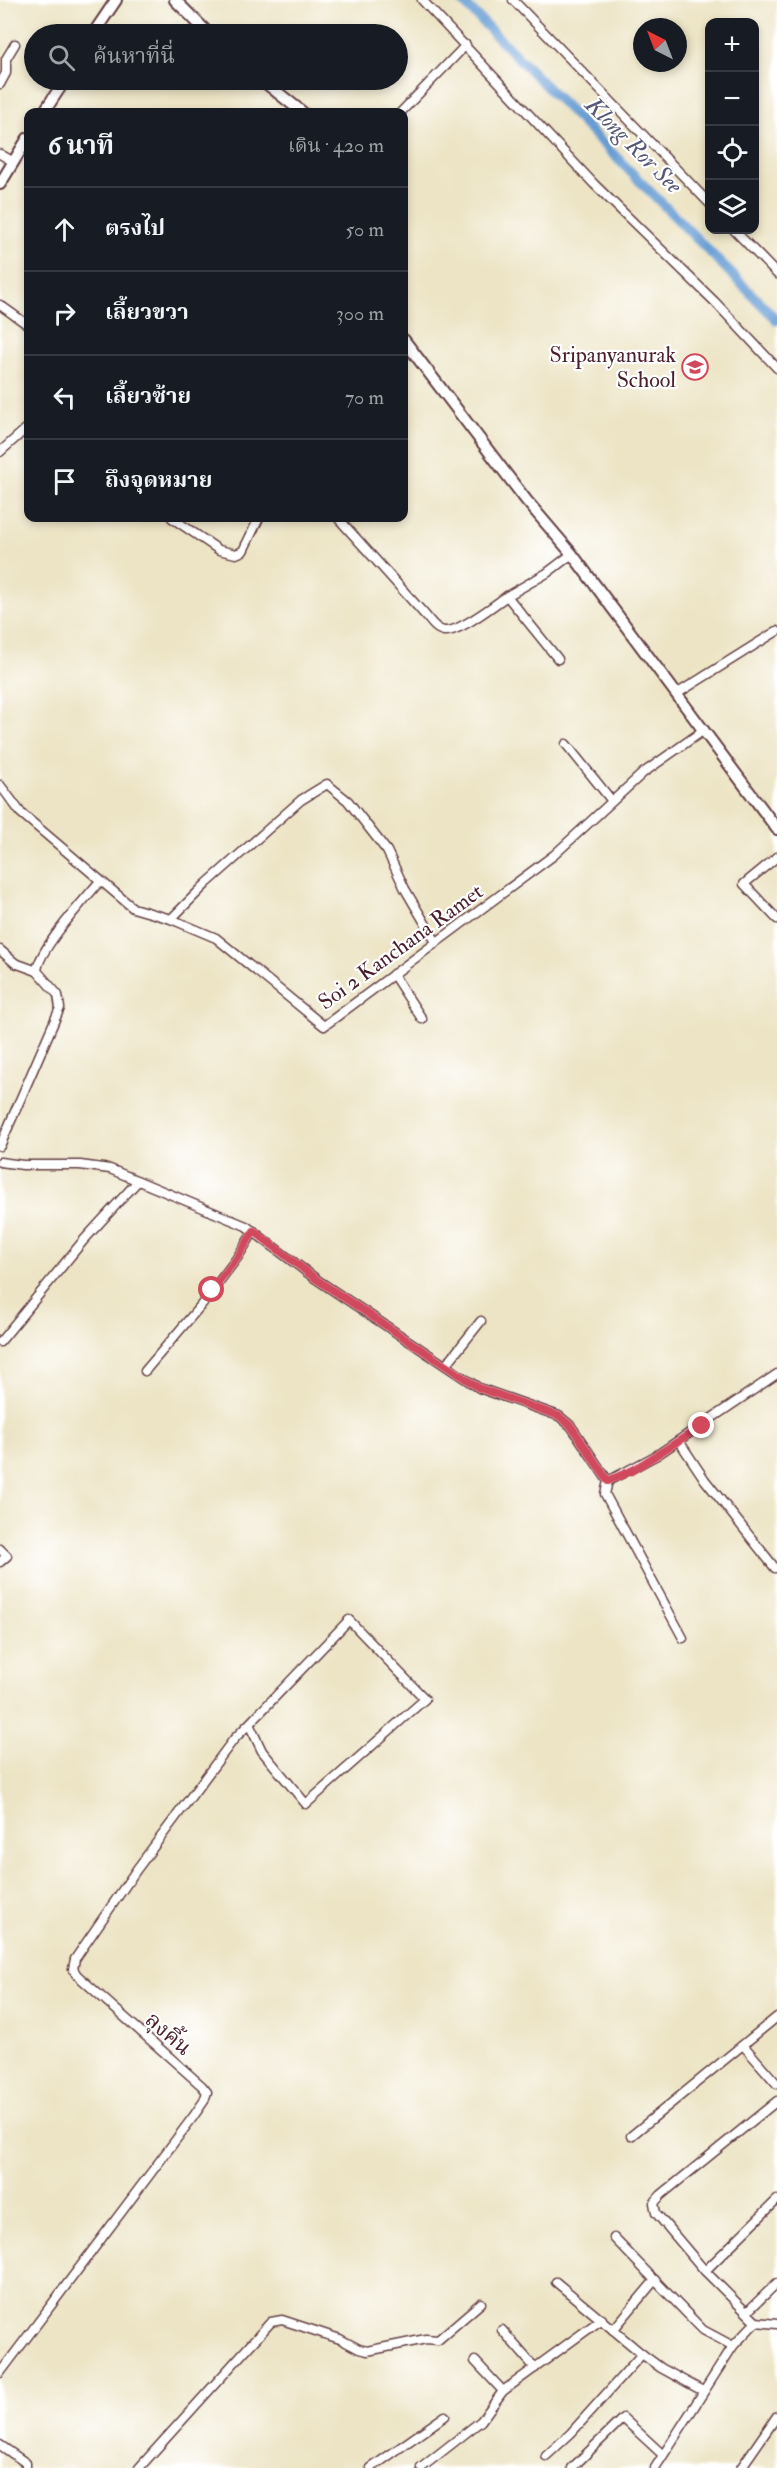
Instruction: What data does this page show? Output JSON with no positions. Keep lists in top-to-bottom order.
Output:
{
  "streets": {
    "street": ["Soi 2 Kanchana Ramet", "ลุงคิ้น"]
  },
  "water": ["Klong Ror See"],
  "places": {
    "school or university": ["Sripanyanurak School"]
  },
  "north": "top left",
  "page": {
    "map_buttons": ["+", "−"],
    "search": "ค้นหาที่นี่",
    "heading": ["6 นาที", "เดิน · 420 m"],
    "list": [
      ["ตรงไป", "50 m"],
      ["เลี้ยวขวา", "300 m"],
      ["เลี้ยวซ้าย", "70 m"],
      "ถึงจุดหมาย"
    ]
  }
}
